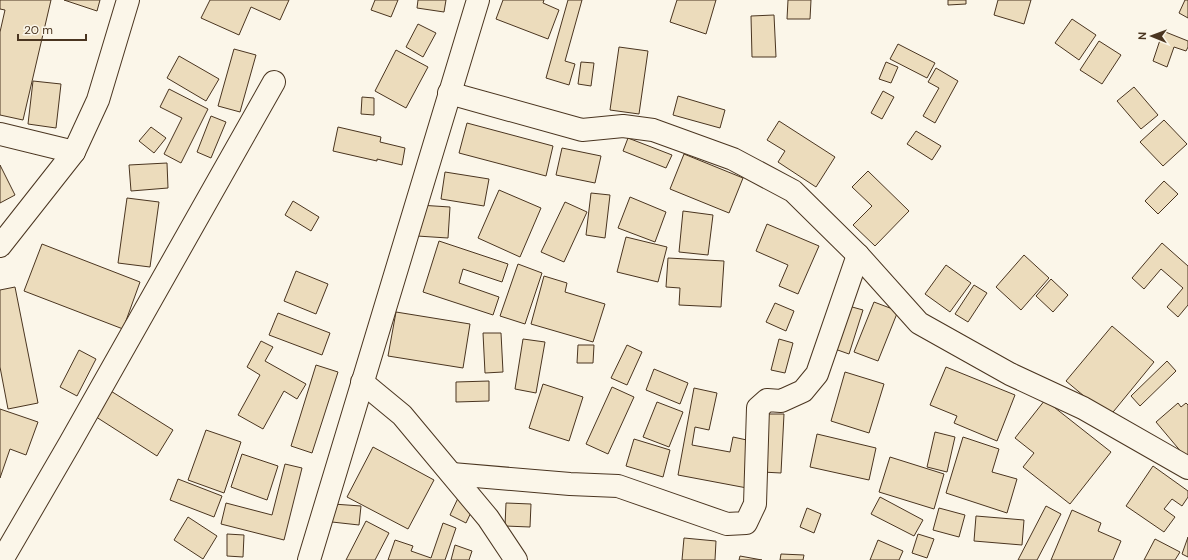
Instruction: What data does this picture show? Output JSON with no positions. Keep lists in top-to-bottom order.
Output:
{
  "scale_bar": "20 m",
  "north": "left"
}
